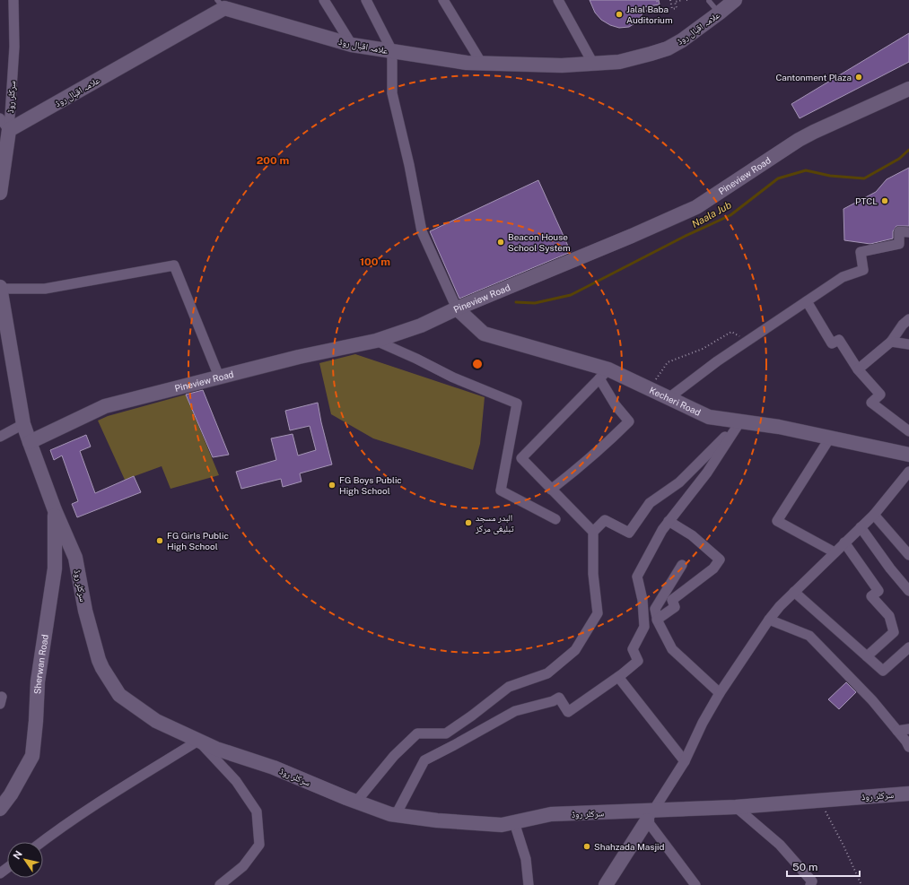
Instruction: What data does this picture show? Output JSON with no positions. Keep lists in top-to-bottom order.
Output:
{
  "streets": {
    "main road": [
      "علامہ اقبال روڈ",
      "سرکلر روڈ",
      "Pineview Road",
      "Kecheri Road",
      "Sherwan Road"
    ]
  },
  "crossings": [
    ["علامہ اقبال روڈ", "سرکلر روڈ"],
    ["سرکلر روڈ", "Pineview Road"],
    ["سرکلر روڈ", "Sherwan Road"],
    ["Pineview Road", "Kecheri Road"]
  ],
  "water": ["Naala Jub"],
  "places": [
    "Jalal Baba Auditorium",
    "Cantonment Plaza",
    "PTCL",
    "Beacon House School System",
    "FG Boys Public High School",
    "البدر مسجد تبلیغی مرکز",
    "FG Girls Public High School",
    "Shahzada Masjid"
  ],
  "scale_bar": "50 m",
  "north": "top left",
  "rings": ["200 m", "100 m"]
}
